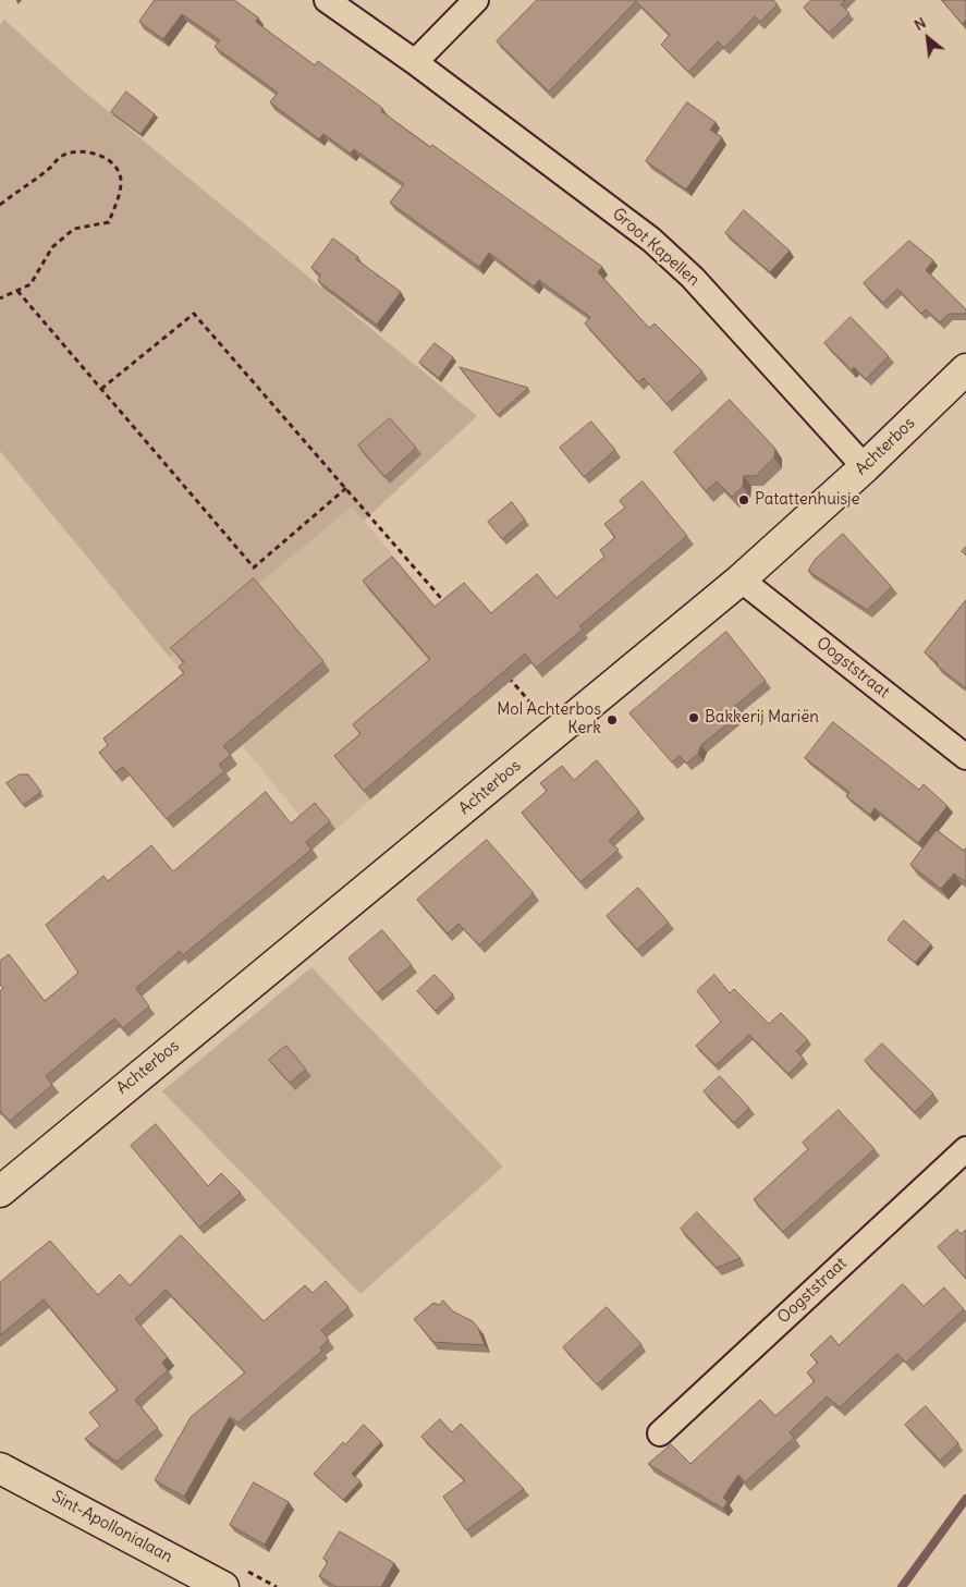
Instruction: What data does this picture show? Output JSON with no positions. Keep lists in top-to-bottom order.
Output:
{
  "streets": {
    "street": [
      "Groot Kapellen",
      "Achterbos",
      "Oogststraat",
      "Sint-Apollonialaan"
    ]
  },
  "crossings": [
    ["Groot Kapellen", "Achterbos"],
    ["Achterbos", "Oogststraat"]
  ],
  "places": ["Patattenhuisje", "Bakkerij Mariën", "Mol Achterbos Kerk"],
  "north": "top left"
}
